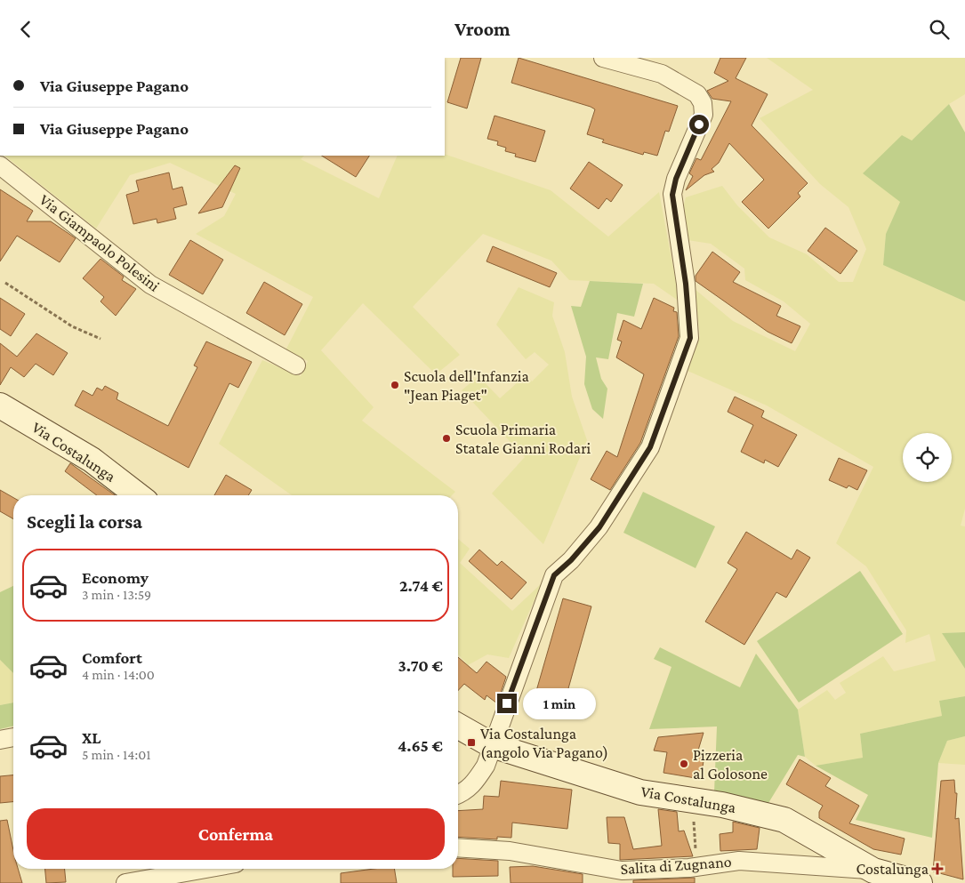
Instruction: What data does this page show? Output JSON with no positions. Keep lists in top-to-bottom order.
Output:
{
  "streets": {
    "street": ["Via Giampaolo Polesini", "Via Costalunga", "Salita di Zugnano"]
  },
  "crossings": [
    ["Via Costalunga", "Salita di Zugnano"]
  ],
  "places": {
    "other": ["Scuola dell'Infanzia \"Jean Piaget\"", "Scuola Primaria Statale Gianni Rodari", "Pizzeria al Golosone"],
    "transit": ["Via Costalunga (angolo Via Pagano)"],
    "health": ["Costalunga"]
  },
  "page": {
    "header": "Vroom",
    "banner": ["Via Giuseppe Pagano", "Via Giuseppe Pagano"],
    "heading": "Scegli la corsa",
    "list": [
      {
        "name": "Economy",
        "note": "3 min · 13:59",
        "value": "2.74 €"
      },
      {
        "name": "Comfort",
        "note": "4 min · 14:00",
        "value": "3.70 €"
      },
      {
        "name": "XL",
        "note": "5 min · 14:01",
        "value": "4.65 €"
      }
    ],
    "bubble": "1 min",
    "buttons": "Conferma"
  }
}
